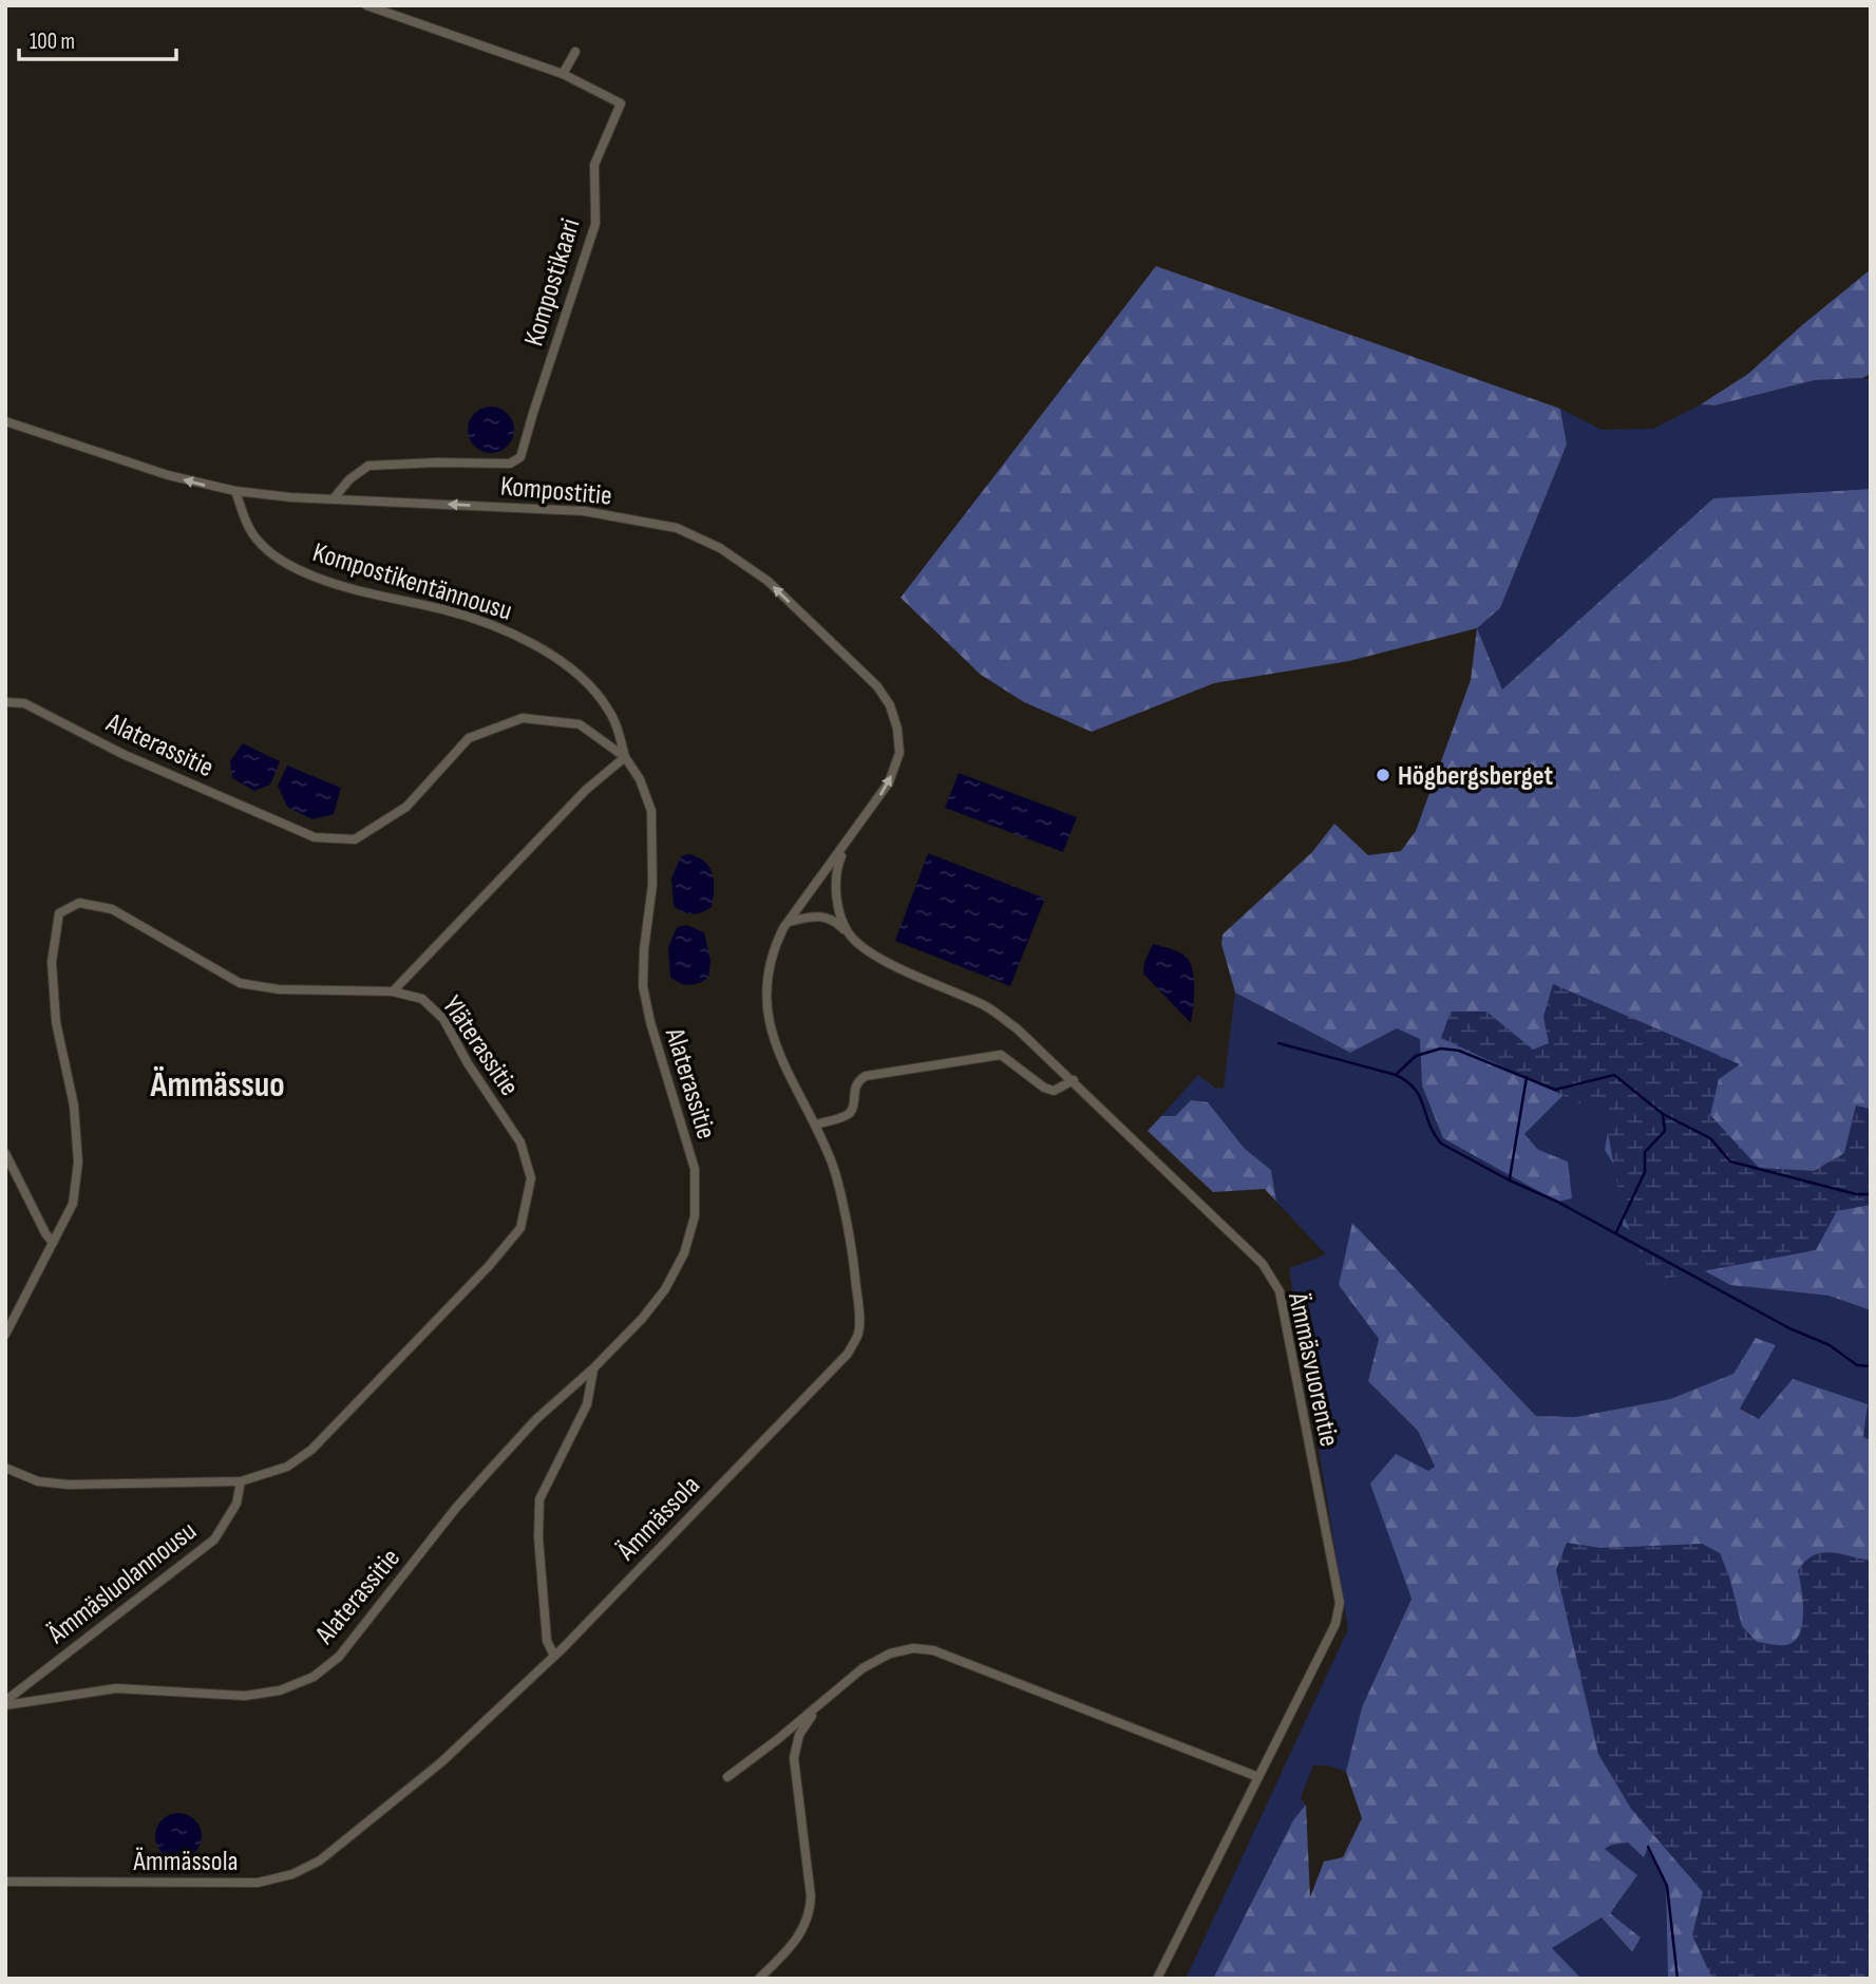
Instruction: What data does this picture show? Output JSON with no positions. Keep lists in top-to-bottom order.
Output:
{
  "streets": {
    "street": [
      "Kompostikaari",
      "Kompostitie",
      "Kompostikentännousu",
      "Alaterassitie",
      "Yläterassitie",
      "Ämmäsvuorentie",
      "Ämmässola",
      "Ämmäsluolannousu"
    ]
  },
  "crossings": [
    ["Kompostikaari", "Kompostitie"],
    ["Kompostitie", "Kompostikentännousu"],
    ["Kompostitie", "Ämmässola"],
    ["Kompostikentännousu", "Alaterassitie"],
    ["Alaterassitie", "Ämmäsluolannousu"],
    ["Yläterassitie", "Ämmäsluolannousu"],
    ["Ämmäsvuorentie", "Ämmässola"]
  ],
  "one_way": ["Kompostitie"],
  "districts": ["Ämmässuo"],
  "places": ["Högbergsberget"],
  "scale_bar": "100 m"
}
